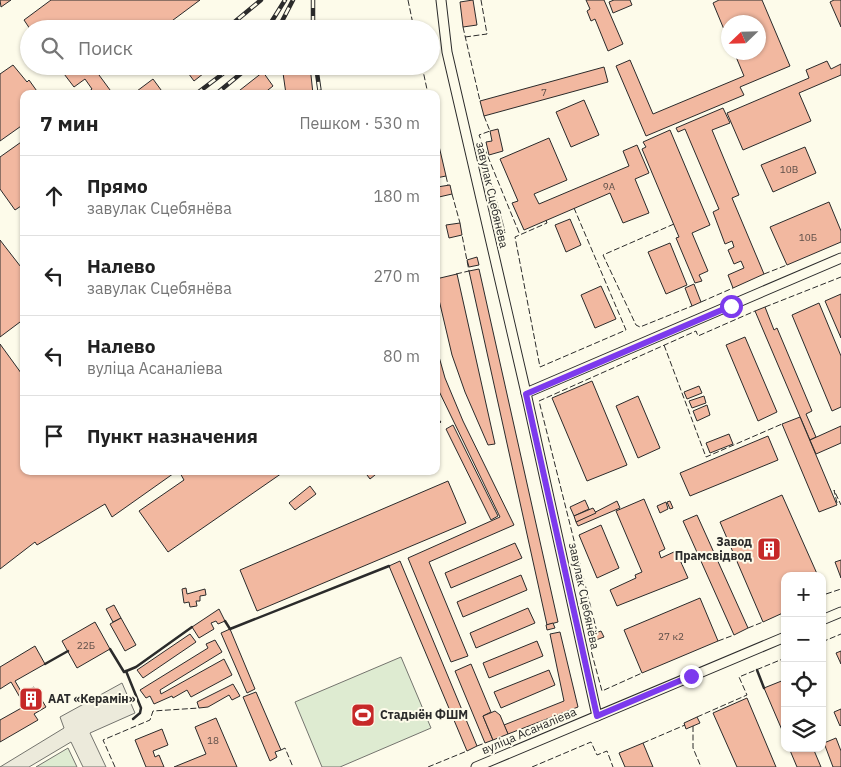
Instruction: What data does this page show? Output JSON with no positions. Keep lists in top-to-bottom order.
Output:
{
  "streets": {
    "street": ["завулак Сцебянёва", "вуліца Асаналіева"]
  },
  "crossings": [
    ["завулак Сцебянёва", "вуліца Асаналіева"]
  ],
  "places": {
    "building": ["Завод Прамсвідвод", "ААТ «Керамін»"],
    "sports": ["Стадыён ФШМ"]
  },
  "house_numbers": [
    "7",
    "10В",
    "9А",
    "10Б",
    "27 к2",
    "22Б",
    "18"
  ],
  "north": "bottom left",
  "page": {
    "search": "Поиск",
    "heading": ["7 мин", "Пешком · 530 m"],
    "list": [
      ["Прямо", "завулак Сцебянёва", "180 m"],
      ["Налево", "завулак Сцебянёва", "270 m"],
      ["Налево", "вуліца Асаналіева", "80 m"],
      "Пункт назначения"
    ],
    "map_buttons": ["+", "−"]
  }
}
